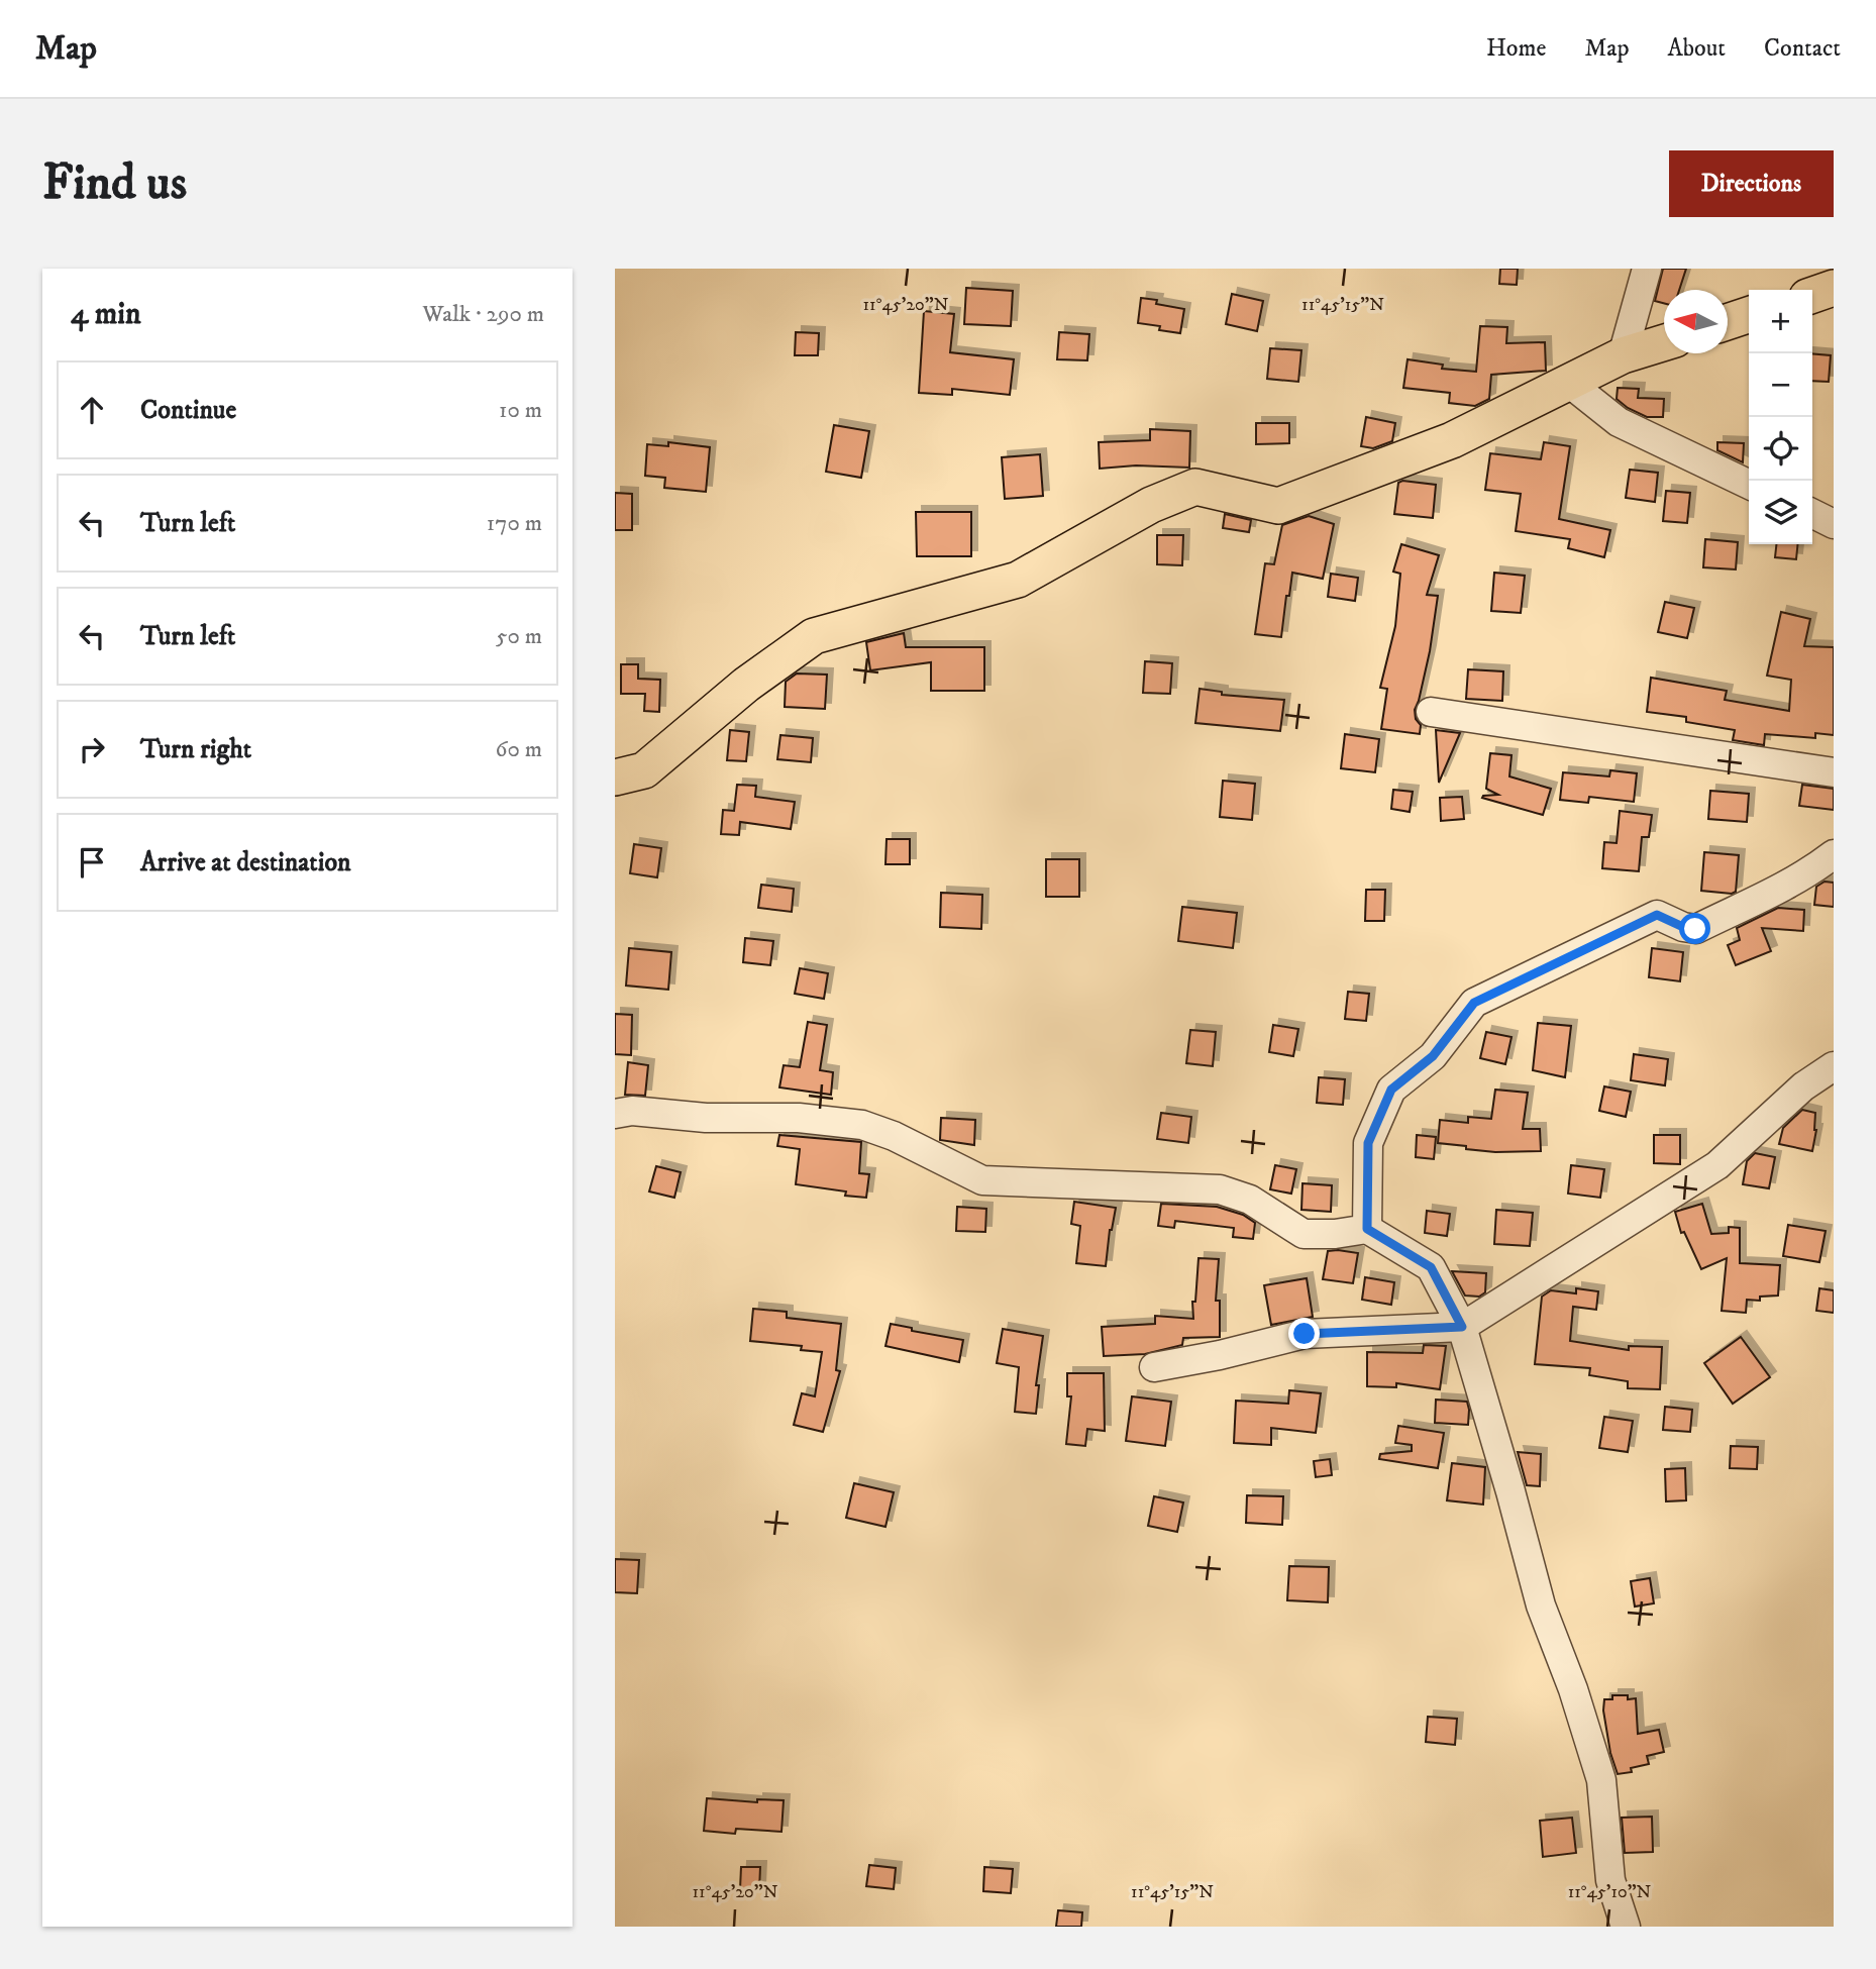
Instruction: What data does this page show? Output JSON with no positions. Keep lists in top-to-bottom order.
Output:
{
  "north": "left",
  "page": {
    "header": "Map",
    "nav": [
      "Home",
      "Map",
      "About",
      "Contact"
    ],
    "buttons": "Directions",
    "title": "Find us",
    "heading": ["4 min", "Walk · 290 m"],
    "map_buttons": ["+", "−"],
    "list": [
      ["Continue", "10 m"],
      ["Turn left", "170 m"],
      ["Turn left", "50 m"],
      ["Turn right", "60 m"],
      "Arrive at destination"
    ]
  },
  "coordinates": ["11°45'20\"N", "11°45'15\"N", "11°45'10\"N"]
}
